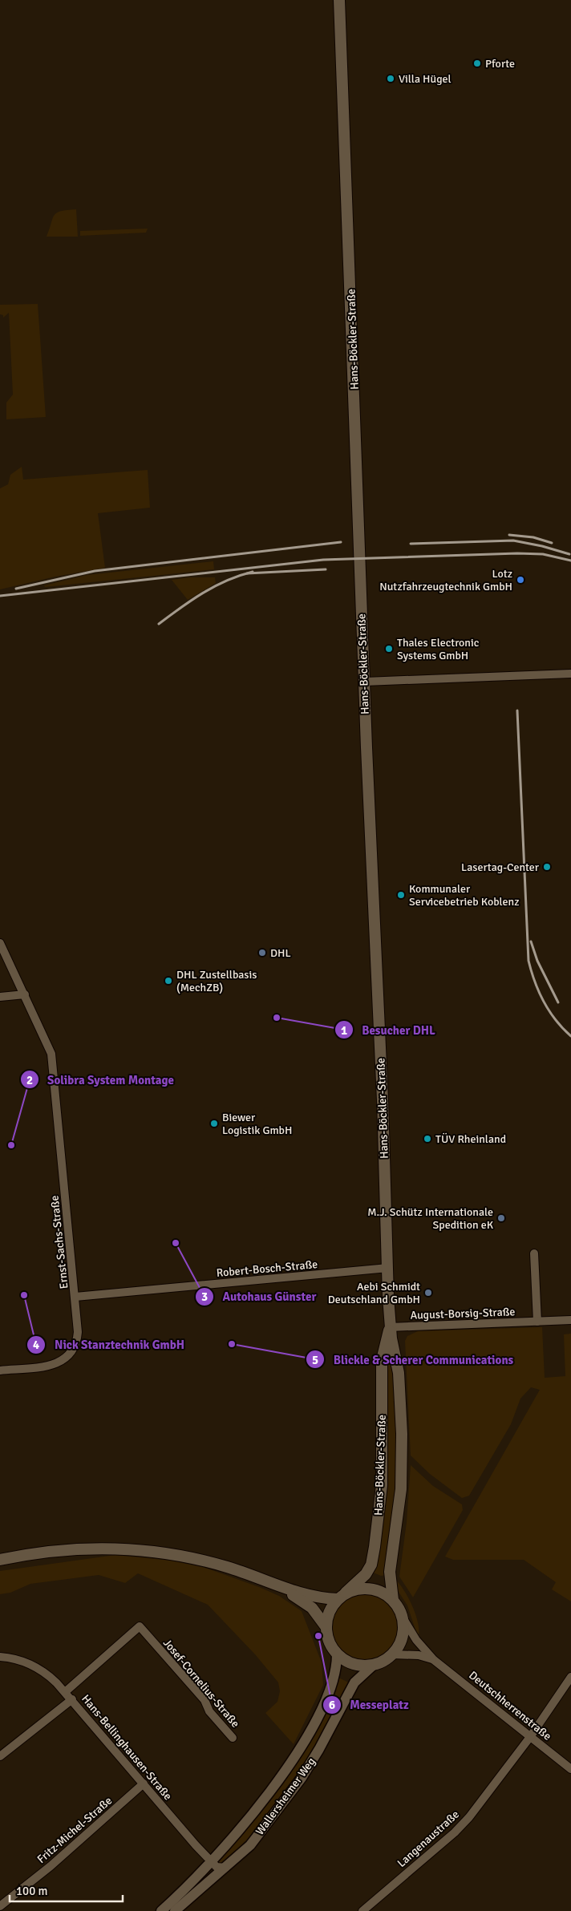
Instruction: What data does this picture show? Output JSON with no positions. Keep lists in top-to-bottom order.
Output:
{
  "streets": {
    "main road": ["Hans-Böckler-Straße", "Wallersheimer Weg"],
    "street": [
      "Ernst-Sachs-Straße",
      "Robert-Bosch-Straße",
      "August-Borsig-Straße",
      "Josef-Cornelius-Straße",
      "Deutschherrenstraße",
      "Hans-Bellinghausen-Straße",
      "Fritz-Michel-Straße",
      "Langenaustraße"
    ]
  },
  "crossings": [
    ["Hans-Böckler-Straße", "Robert-Bosch-Straße"],
    ["Hans-Böckler-Straße", "August-Borsig-Straße"],
    ["Hans-Böckler-Straße", "Deutschherrenstraße"],
    ["Hans-Böckler-Straße", "Wallersheimer Weg"],
    ["Ernst-Sachs-Straße", "Robert-Bosch-Straße"],
    ["Josef-Cornelius-Straße", "Hans-Bellinghausen-Straße"],
    ["Deutschherrenstraße", "Wallersheimer Weg"],
    ["Deutschherrenstraße", "Langenaustraße"],
    ["Hans-Bellinghausen-Straße", "Wallersheimer Weg"],
    ["Hans-Bellinghausen-Straße", "Fritz-Michel-Straße"]
  ],
  "places": [
    "Pforte",
    "Villa Hügel",
    "Lotz Nutzfahrzeugtechnik GmbH",
    "Thales Electronic Systems GmbH",
    "Lasertag-Center",
    "Kommunaler Servicebetrieb Koblenz",
    "DHL",
    "DHL Zustellbasis (MechZB)",
    "Besucher DHL",
    "Biewer Logistik GmbH",
    "TÜV Rheinland",
    "Solibra System Montage",
    "M.J. Schütz Internationale Spedition eK",
    "Autohaus Günster",
    "Aebi Schmidt Deutschland GmbH",
    "Nick Stanztechnik GmbH",
    "Blickle & Scherer Communications",
    "Messeplatz"
  ],
  "scale_bar": "100 m"
}
